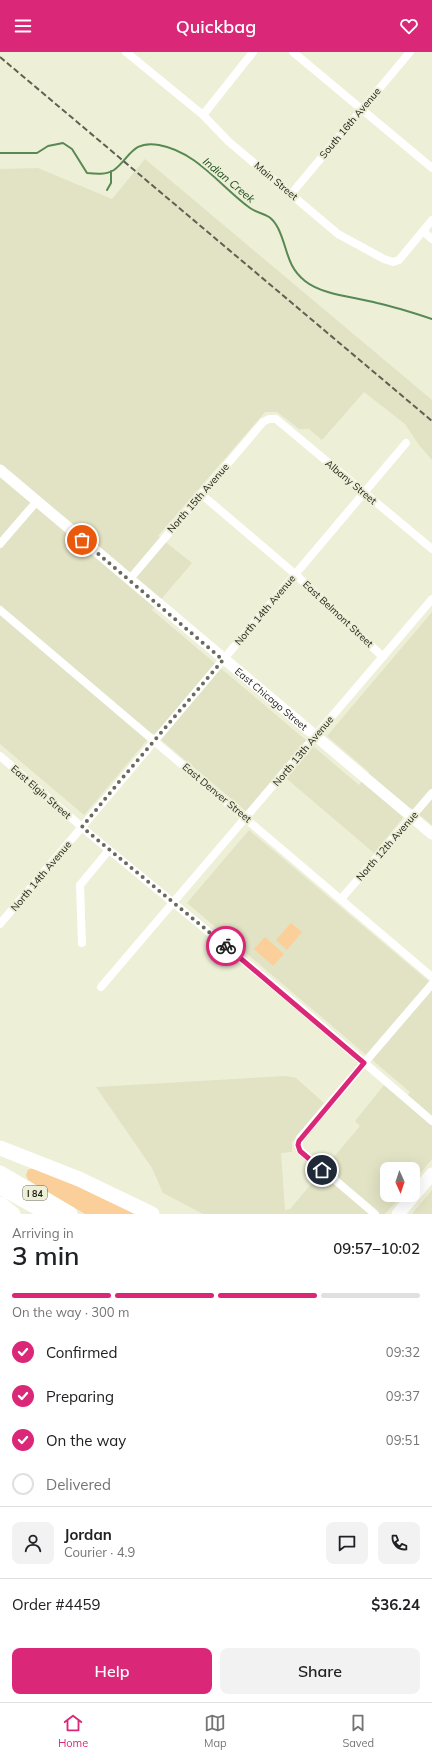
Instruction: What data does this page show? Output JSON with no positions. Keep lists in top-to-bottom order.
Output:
{
  "streets": {
    "highway": ["I 84"],
    "street": [
      "South 16th Avenue",
      "Main Street",
      "Albany Street",
      "North 15th Avenue",
      "North 14th Avenue",
      "East Belmont Street",
      "East Chicago Street",
      "North 13th Avenue",
      "East Elgin Street",
      "East Denver Street",
      "North 12th Avenue"
    ]
  },
  "crossings": [
    ["South 16th Avenue", "Main Street"],
    ["Albany Street", "North 15th Avenue"],
    ["Albany Street", "North 14th Avenue"],
    ["North 15th Avenue", "East Belmont Street"],
    ["North 15th Avenue", "East Chicago Street"],
    ["North 14th Avenue", "East Belmont Street"],
    ["North 14th Avenue", "East Chicago Street"],
    ["North 14th Avenue", "East Elgin Street"],
    ["North 14th Avenue", "East Denver Street"],
    ["East Belmont Street", "North 13th Avenue"],
    ["East Chicago Street", "North 13th Avenue"],
    ["East Chicago Street", "North 12th Avenue"],
    ["North 13th Avenue", "East Elgin Street"],
    ["North 13th Avenue", "East Denver Street"],
    ["East Denver Street", "North 12th Avenue"]
  ],
  "water": ["Indian Creek"],
  "north": "bottom",
  "page": {
    "header": "Quickbag",
    "heading": ["3 min", "Arriving in", "09:57–10:02"],
    "panel": [
      "Jordan",
      "Courier · 4.9",
      "Order #4459",
      "$36.24"
    ],
    "bar": "On the way · 300 m",
    "list": [
      ["Confirmed", "09:32"],
      ["Preparing", "09:37"],
      ["On the way", "09:51"],
      "Delivered"
    ],
    "buttons": ["Help", "Share"],
    "tabs": ["Home", "Map", "Saved"]
  }
}
